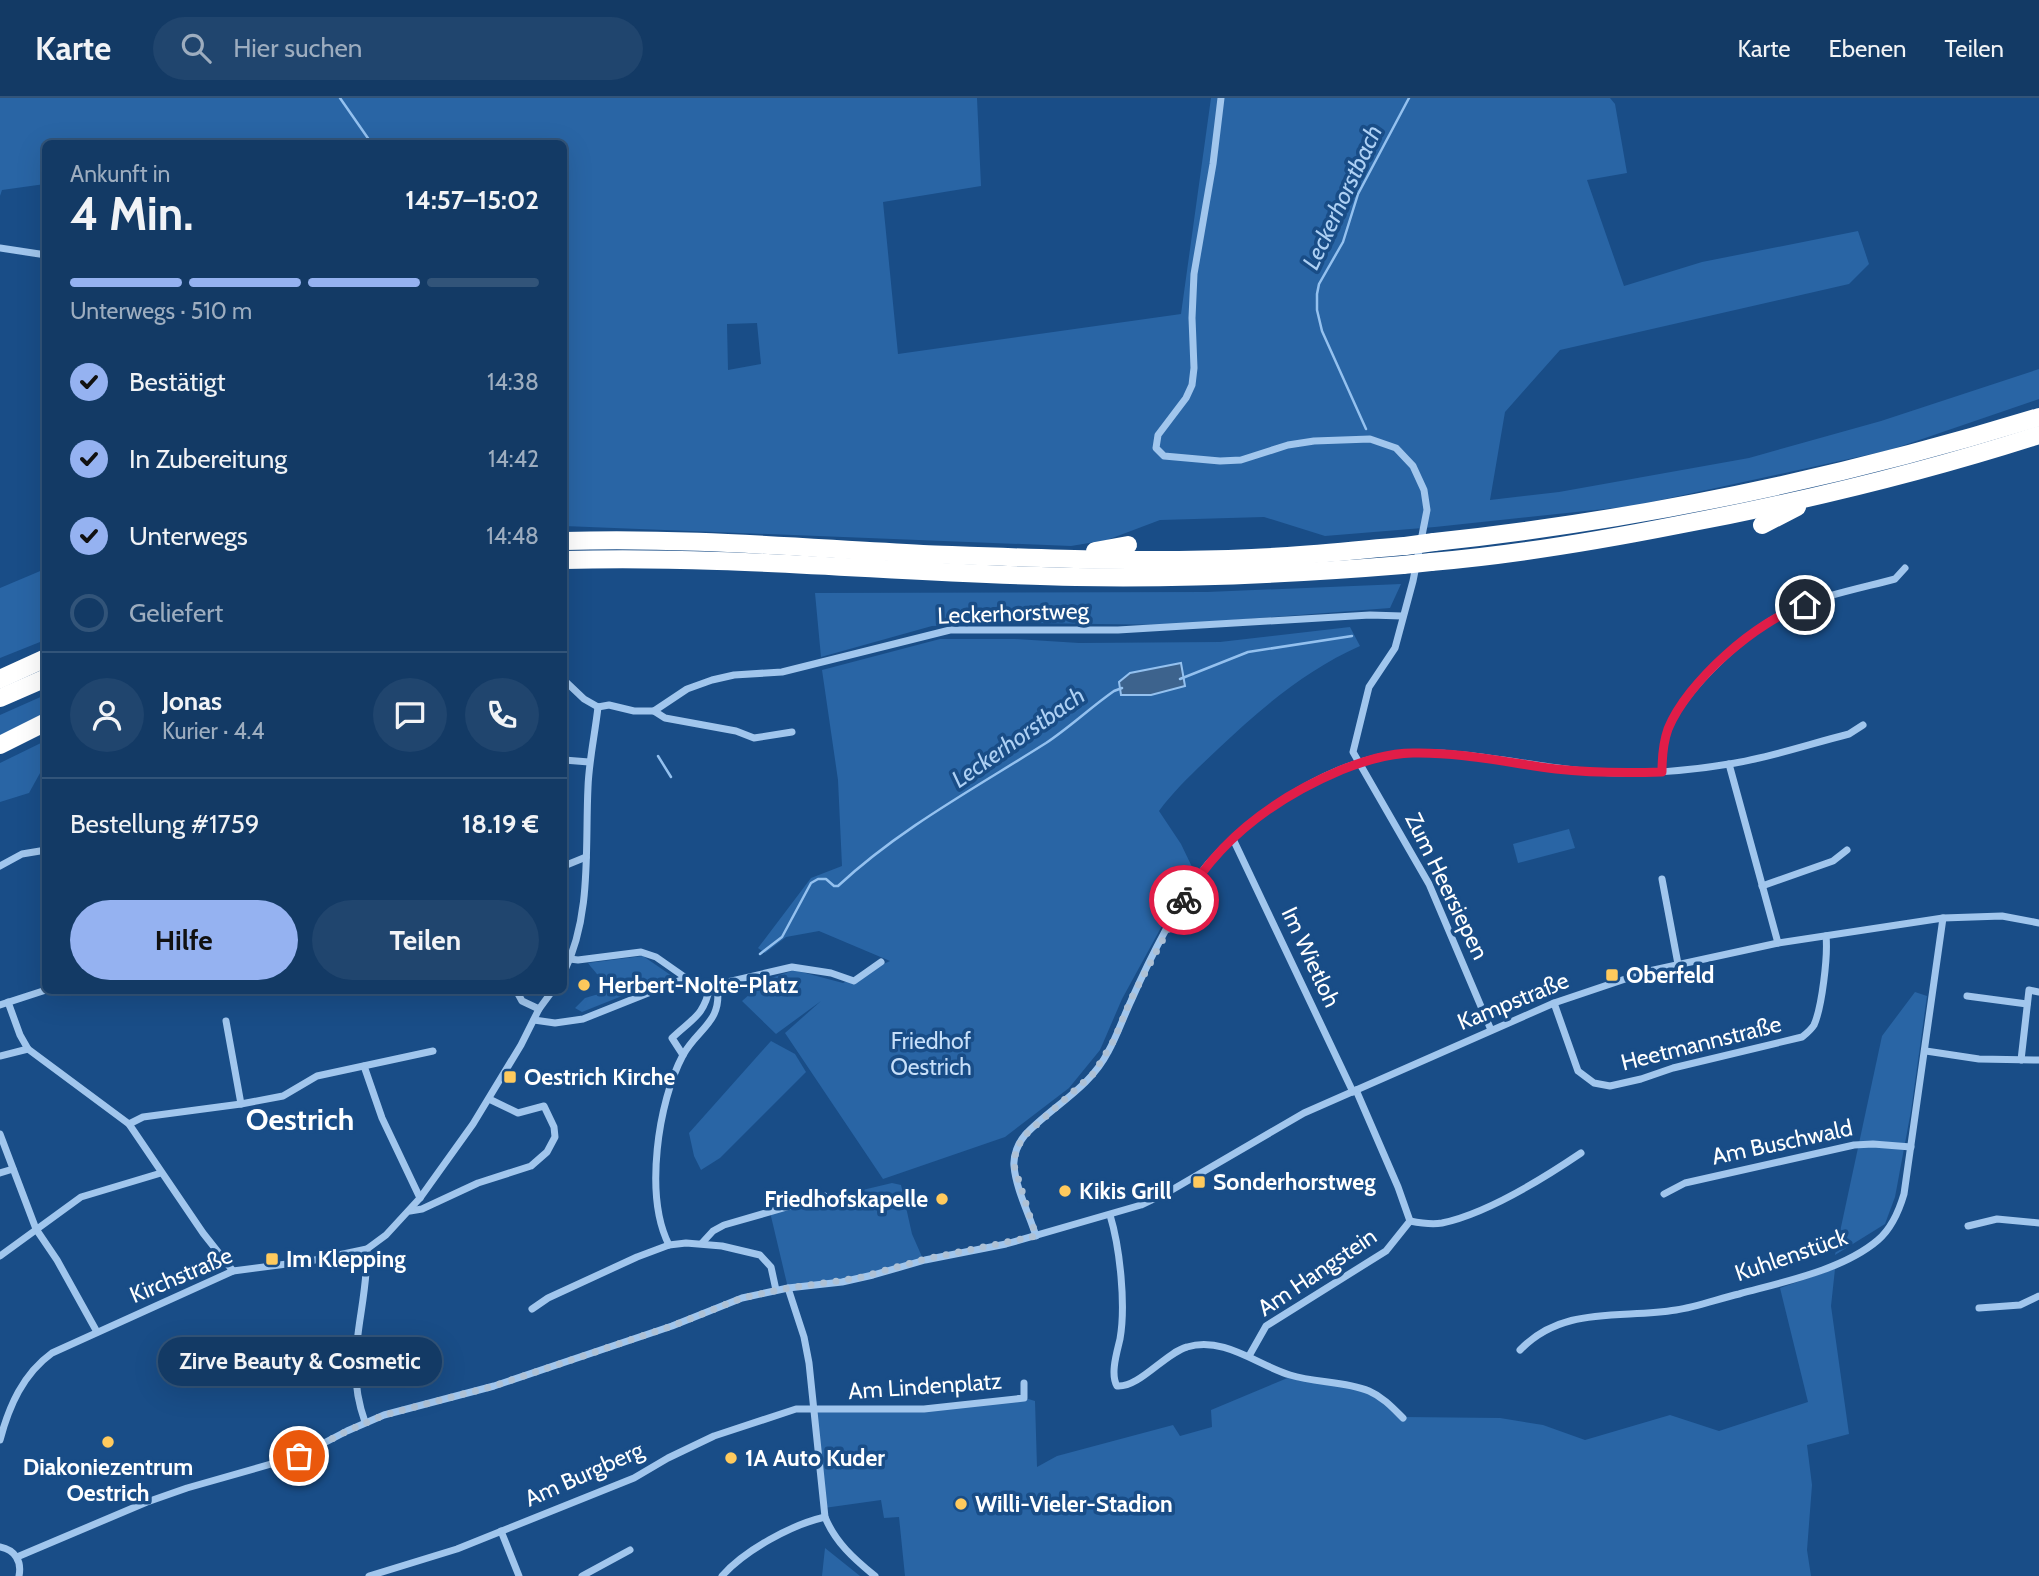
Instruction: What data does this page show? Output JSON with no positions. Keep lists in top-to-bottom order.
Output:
{
  "streets": {
    "street": [
      "Leckerhorstweg",
      "Zum Heersiepen",
      "Im Wietloh",
      "Kampstraße",
      "Heetmannstraße",
      "Am Buschwald",
      "Kuhlenstück",
      "Am Hangstein",
      "Kirchstraße",
      "Am Lindenplatz",
      "Am Burgberg"
    ]
  },
  "crossings": [
    ["Zum Heersiepen", "Kampstraße"],
    ["Im Wietloh", "Kampstraße"],
    ["Kampstraße", "Heetmannstraße"],
    ["Kampstraße", "Kuhlenstück"],
    ["Am Buschwald", "Kuhlenstück"],
    ["Am Lindenplatz", "Am Burgberg"]
  ],
  "districts": ["Oestrich"],
  "water": ["Leckerhorstbach"],
  "parks": ["Friedhof Oestrich"],
  "places": {
    "transit": [
      "Oberfeld",
      "Oestrich Kirche",
      "Sonderhorstweg",
      "Im Klepping"
    ],
    "other": [
      "Herbert-Nolte-Platz",
      "Kikis Grill",
      "Friedhofskapelle",
      "Diakoniezentrum Oestrich",
      "Zirve Beauty & Cosmetic",
      "1A Auto Kuder",
      "Willi-Vieler-Stadion"
    ]
  },
  "page": {
    "header": "Karte",
    "search": "Hier suchen",
    "nav": ["Karte", "Ebenen", "Teilen"],
    "heading": ["4 Min.", "Ankunft in", "14:57–15:02"],
    "panel": [
      "Jonas",
      "Kurier · 4.4",
      "Bestellung #1759",
      "18.19 €"
    ],
    "bar": "Unterwegs · 510 m",
    "list": [
      ["Bestätigt", "14:38"],
      ["In Zubereitung", "14:42"],
      ["Unterwegs", "14:48"],
      "Geliefert"
    ],
    "buttons": ["Hilfe", "Teilen"],
    "bubble": "Zirve Beauty & Cosmetic"
  }
}
